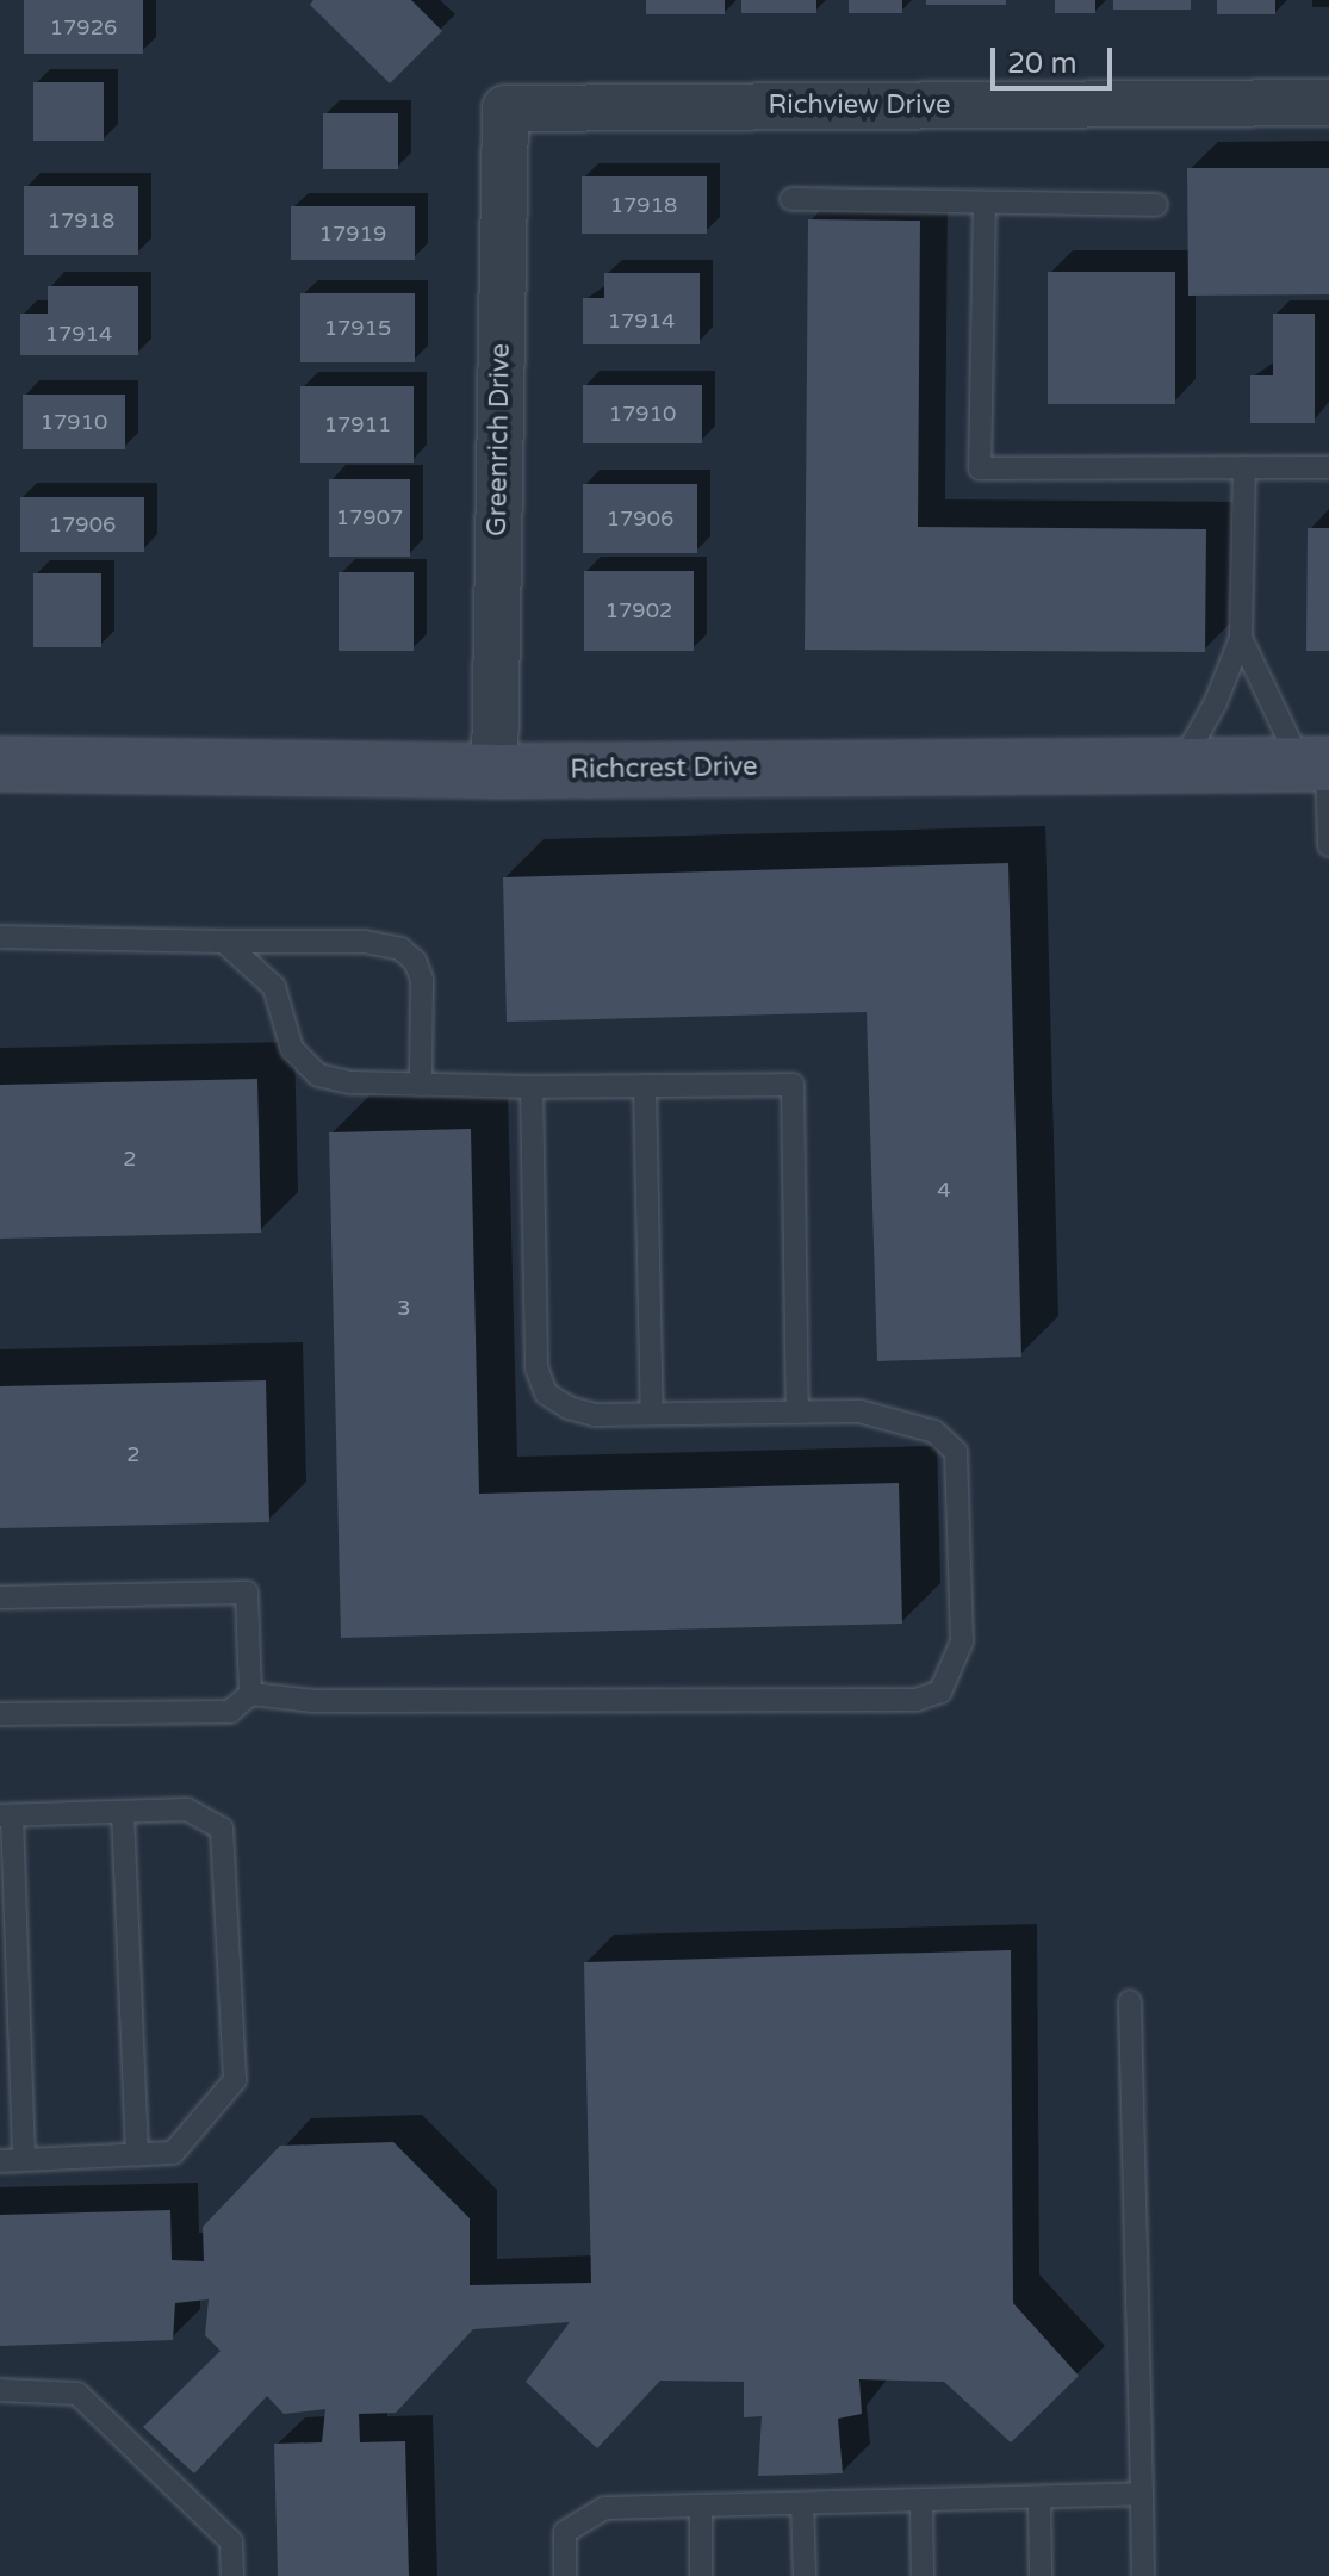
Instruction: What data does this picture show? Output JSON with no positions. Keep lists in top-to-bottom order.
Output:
{
  "streets": {
    "street": ["Richview Drive", "Greenrich Drive", "Richcrest Drive"]
  },
  "crossings": [
    ["Richview Drive", "Greenrich Drive"],
    ["Greenrich Drive", "Richcrest Drive"]
  ],
  "house_numbers": [
    "17926",
    "17918",
    "17918",
    "17919",
    "17914",
    "17915",
    "17914",
    "17910",
    "17910",
    "17911",
    "17907",
    "17906",
    "17906",
    "17902",
    "2",
    "4",
    "3",
    "2"
  ],
  "scale_bar": "20 m"
}
